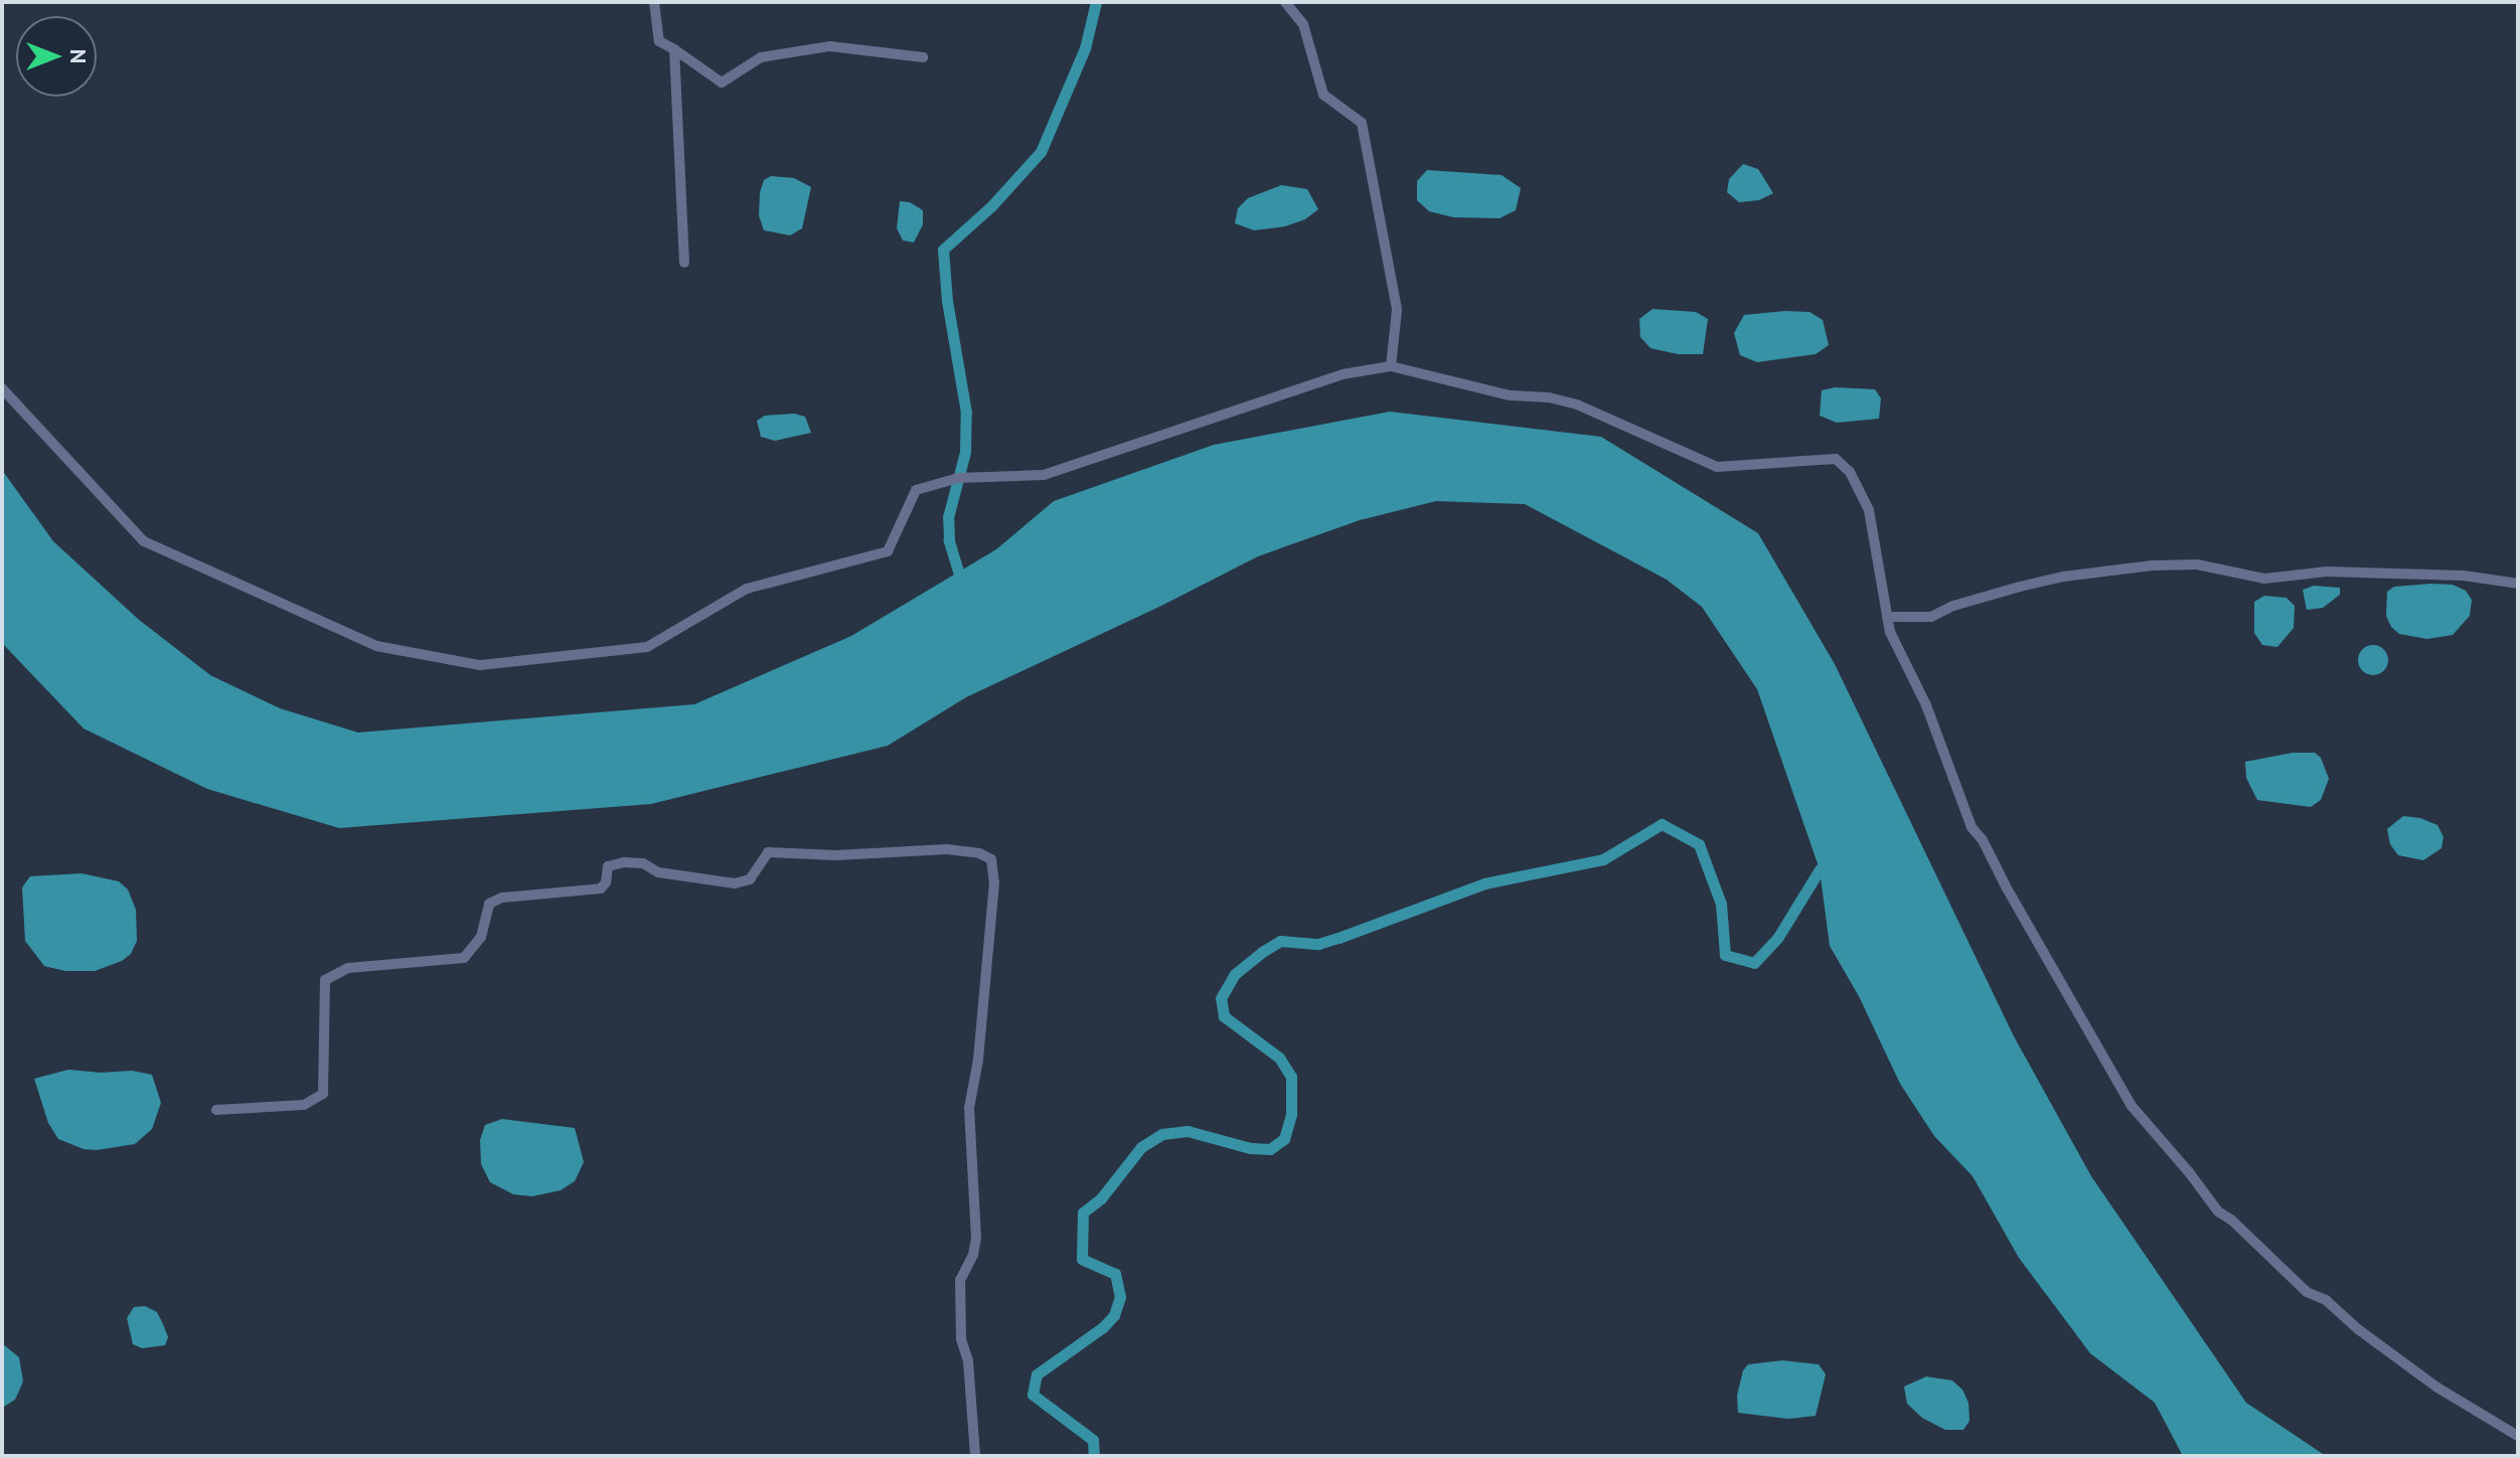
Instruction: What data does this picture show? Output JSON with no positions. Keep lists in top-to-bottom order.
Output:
{
  "north": "right"
}
